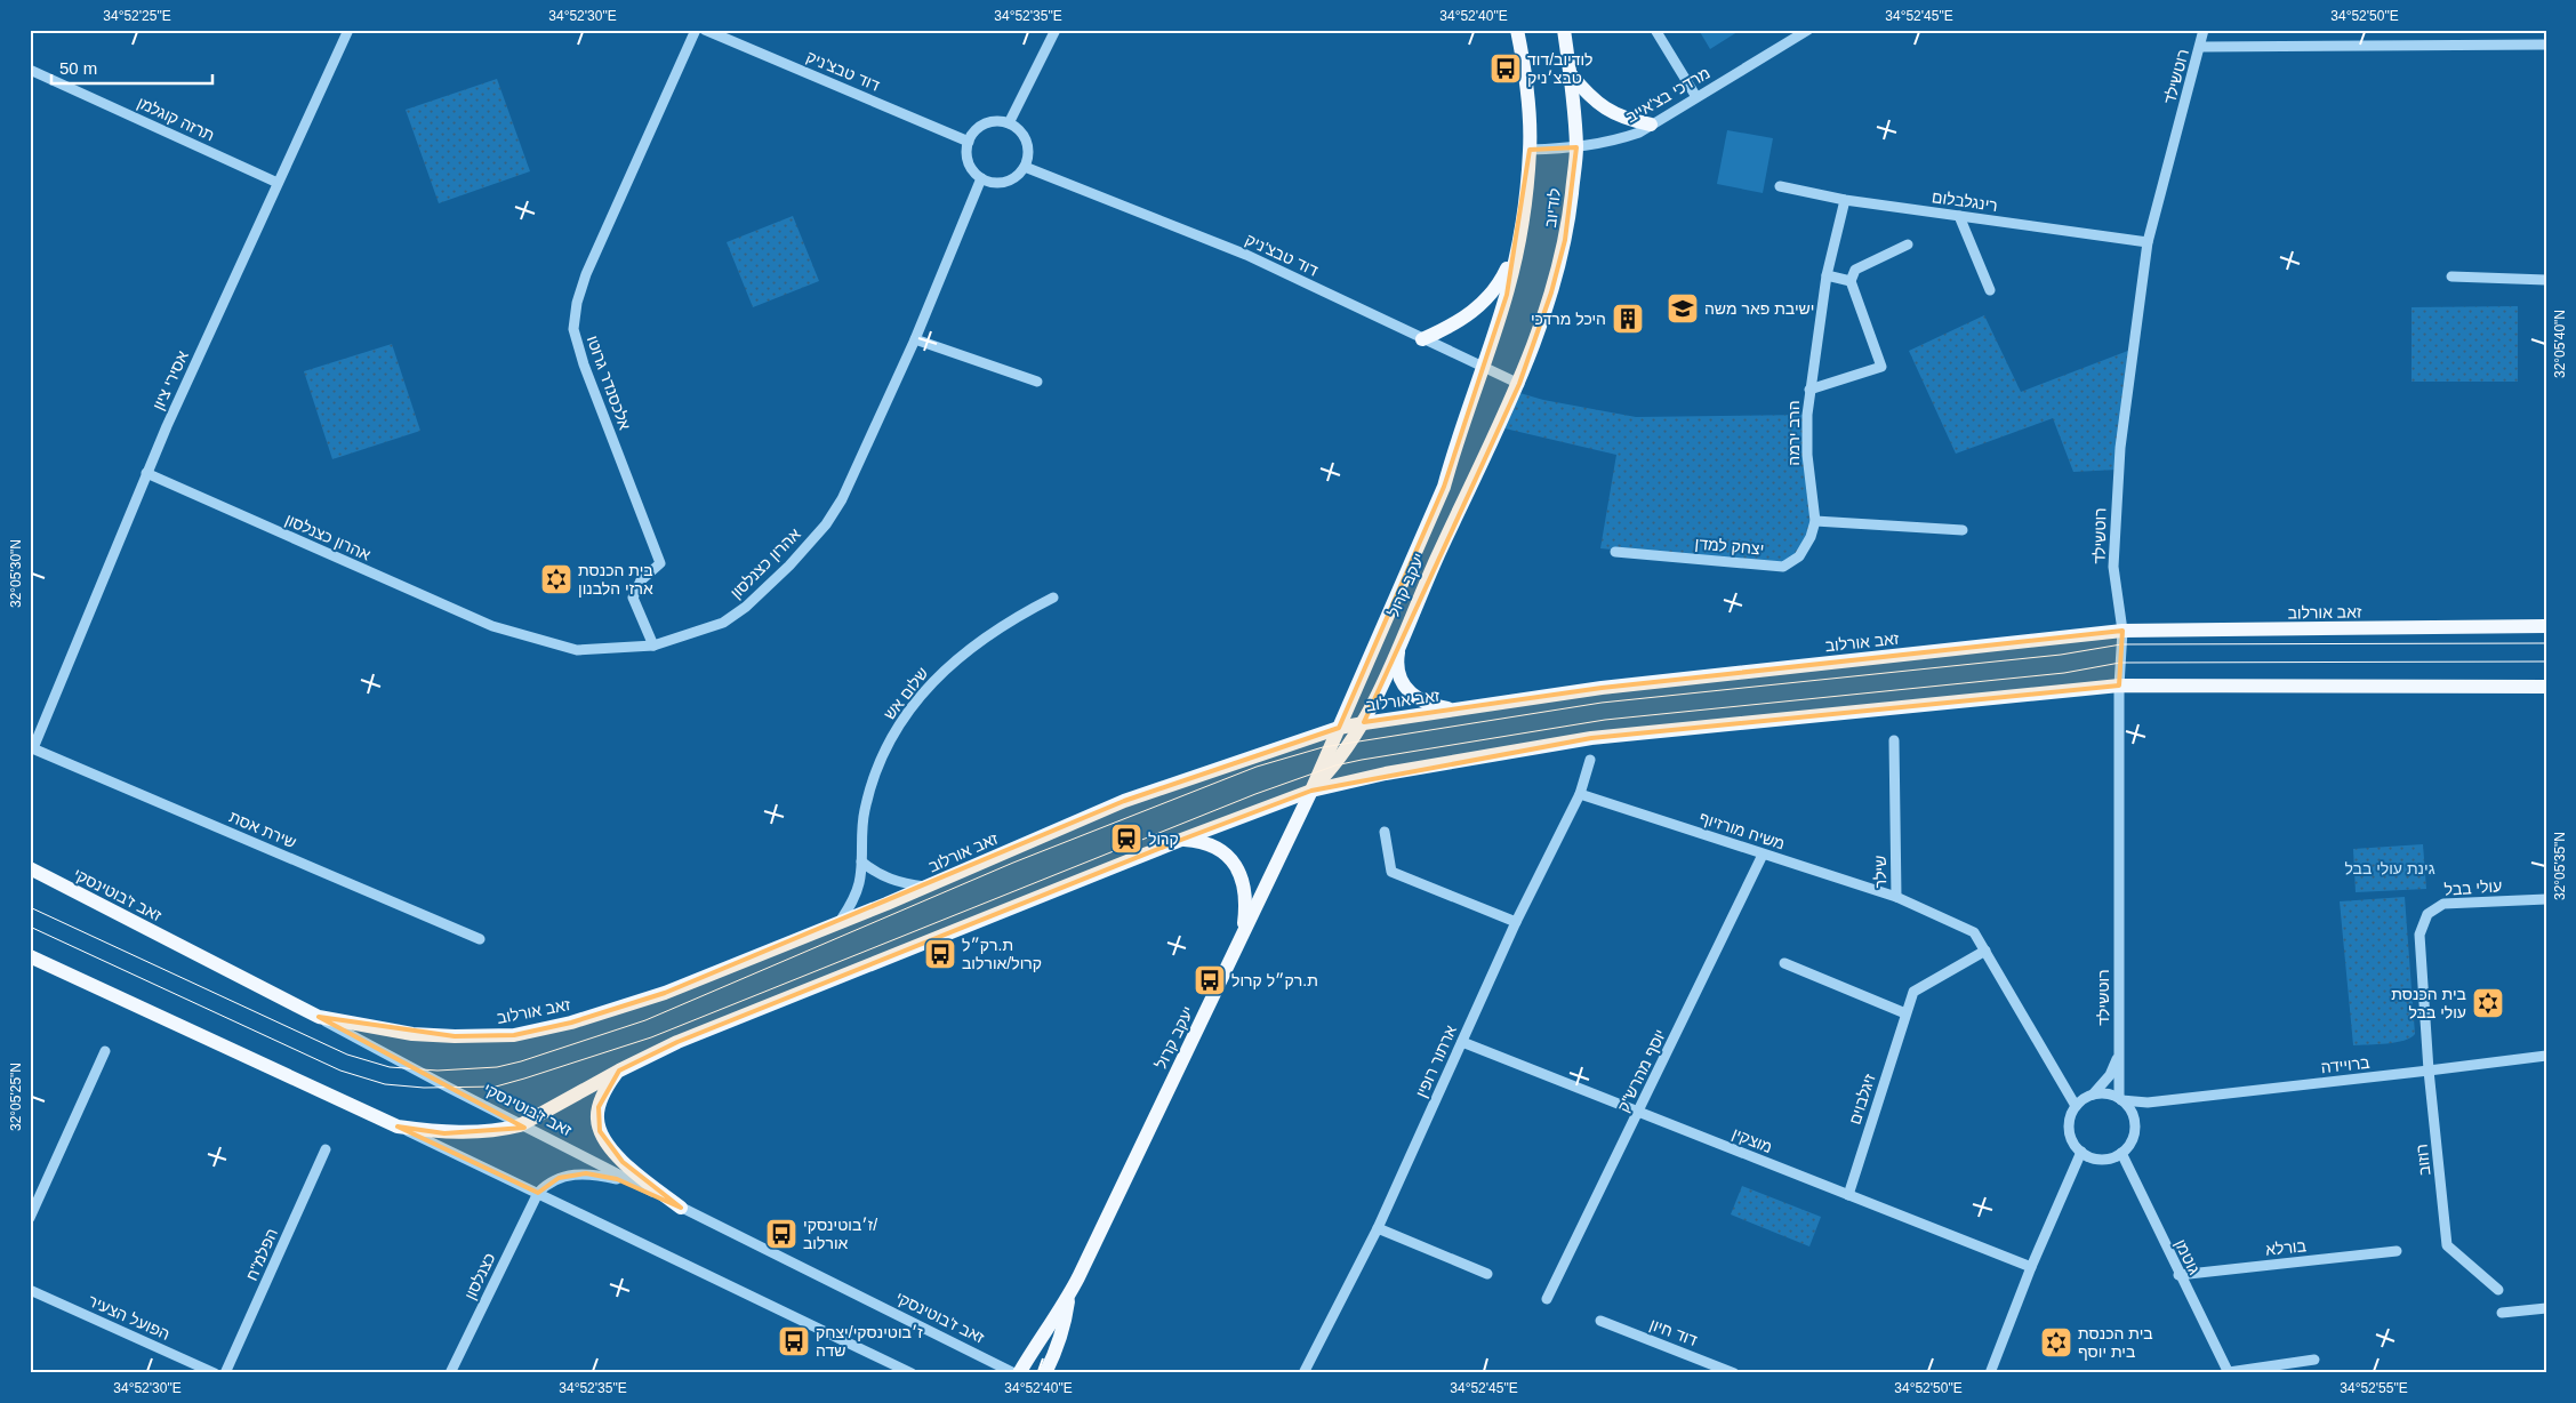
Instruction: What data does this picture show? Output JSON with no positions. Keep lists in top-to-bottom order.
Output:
{
  "streets": {
    "main road": [
      "לודיוב",
      "יעקב קרול",
      "זאב אורלוב",
      "זאב ז'בוטינסקי"
    ],
    "street": [
      "דוד טבצ'ניק",
      "רוטשילד",
      "מרדכי בצ'אייב",
      "תרזה קוגלמן",
      "רינגלבלום",
      "אסירי ציון",
      "אלכסנדר גרוטו",
      "הרב ירמה",
      "אהרון כצנלסון",
      "יצחק למדן",
      "שלום אש",
      "שירת אסת",
      "משיח מורזיוף",
      "שילר",
      "עולי בבל",
      "ארתור רופין",
      "ברויידה",
      "יוסף מהרש\"ק",
      "זיגלבוים",
      "מוצקין",
      "רוזוב",
      "בורלא",
      "הפלמ\"ח",
      "גוטמן",
      "כצנלסון",
      "הפועל הצעיר",
      "דוד חיון"
    ]
  },
  "crossings": [
    ["דוד טבצ'ניק", "לודיוב"],
    ["דוד טבצ'ניק", "אהרון כצנלסון"],
    ["דוד טבצ'ניק", "יעקב קרול"],
    ["רוטשילד", "רינגלבלום"],
    ["רוטשילד", "זאב אורלוב"],
    ["רוטשילד", "ברויידה"],
    ["רוטשילד", "גוטמן"],
    ["מרדכי בצ'אייב", "לודיוב"],
    ["תרזה קוגלמן", "אסירי ציון"],
    ["רינגלבלום", "הרב ירמה"],
    ["לודיוב", "יעקב קרול"],
    ["אסירי ציון", "אהרון כצנלסון"],
    ["אסירי ציון", "שירת אסת"],
    ["אלכסנדר גרוטו", "אהרון כצנלסון"],
    ["הרב ירמה", "יצחק למדן"],
    ["יעקב קרול", "זאב אורלוב"],
    ["זאב אורלוב", "שלום אש"],
    ["זאב אורלוב", "זאב ז'בוטינסקי"],
    ["משיח מורזיוף", "שילר"],
    ["משיח מורזיוף", "ארתור רופין"],
    ["משיח מורזיוף", "יוסף מהרש\"ק"],
    ["שילר", "זיגלבוים"],
    ["עולי בבל", "ברויידה"],
    ["עולי בבל", "רוזוב"],
    ["ארתור רופין", "מוצקין"],
    ["ברויידה", "רוזוב"],
    ["ברויידה", "גוטמן"],
    ["יוסף מהרש\"ק", "מוצקין"],
    ["זיגלבוים", "מוצקין"],
    ["בורלא", "גוטמן"]
  ],
  "parks": ["גינת עולי בבל"],
  "places": {
    "bus stop": [
      "לודיוב/דוד טבצ׳ניק",
      "ת.רק״ל קרול/אורלוב",
      "ת.רק״ל קרול",
      "ז׳בוטינסקי/ אורלוב",
      "ז׳בוטינסקי/יצחק שדה"
    ],
    "school or university": ["ישיבת פאר משה"],
    "building": ["היכל מרדכי"],
    "synagogue": ["בית הכנסת ארזי הלבנון", "בית הכנסת עולי בבל", "בית הכנסת בית יוסף"],
    "station": ["קרול"]
  },
  "scale_bar": "50 m",
  "coordinates": [
    "34°52'25\"E",
    "34°52'30\"E",
    "34°52'35\"E",
    "34°52'40\"E",
    "34°52'45\"E",
    "34°52'50\"E",
    "32°05'40\"N",
    "32°05'30\"N",
    "32°05'35\"N",
    "32°05'25\"N",
    "34°52'55\"E"
  ]
}
